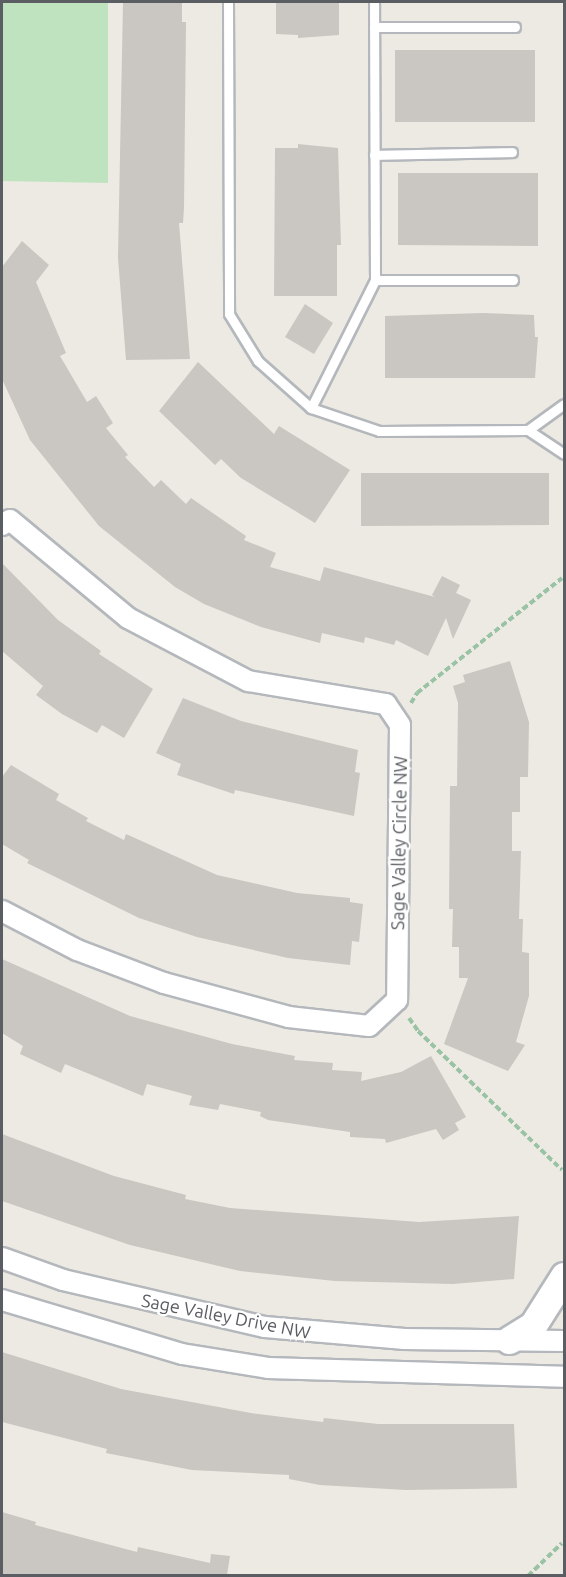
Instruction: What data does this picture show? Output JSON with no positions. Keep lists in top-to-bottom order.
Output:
{
  "streets": {
    "street": ["Sage Valley Circle NW", "Sage Valley Drive NW"]
  }
}
